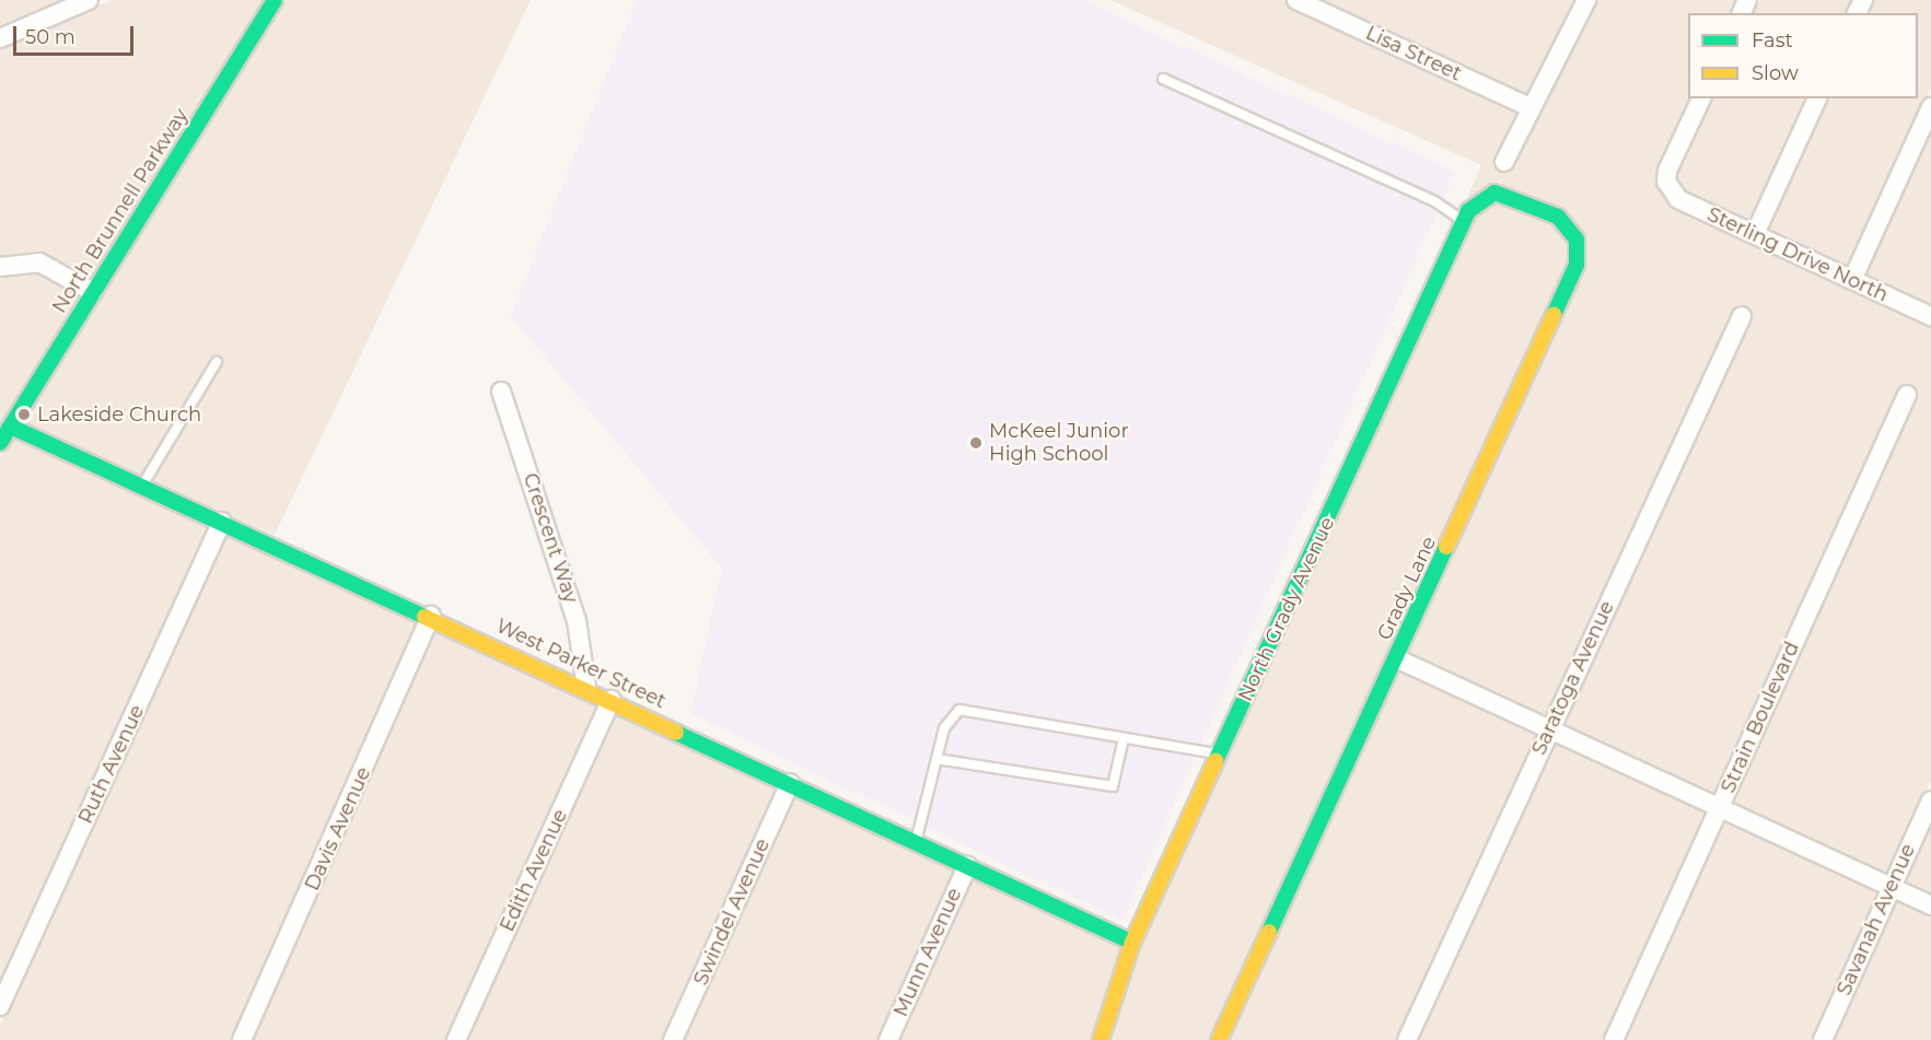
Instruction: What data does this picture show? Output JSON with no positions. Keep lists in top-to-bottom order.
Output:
{
  "streets": {
    "street": [
      "Lisa Street",
      "North Brunnell Parkway",
      "Sterling Drive North",
      "Crescent Way",
      "Grady Lane",
      "North Grady Avenue",
      "West Parker Street",
      "Saratoga Avenue",
      "Strain Boulevard",
      "Ruth Avenue",
      "Davis Avenue",
      "Edith Avenue",
      "Swindel Avenue",
      "Savanah Avenue",
      "Munn Avenue"
    ]
  },
  "crossings": [
    ["North Brunnell Parkway", "West Parker Street"],
    ["Crescent Way", "West Parker Street"],
    ["Grady Lane", "North Grady Avenue"],
    ["North Grady Avenue", "West Parker Street"],
    ["West Parker Street", "Ruth Avenue"],
    ["West Parker Street", "Davis Avenue"],
    ["West Parker Street", "Edith Avenue"],
    ["West Parker Street", "Swindel Avenue"],
    ["West Parker Street", "Munn Avenue"]
  ],
  "places": ["Lakeside Church", "McKeel Junior High School"],
  "legend": ["Fast", "Slow"],
  "scale_bar": "50 m"
}
